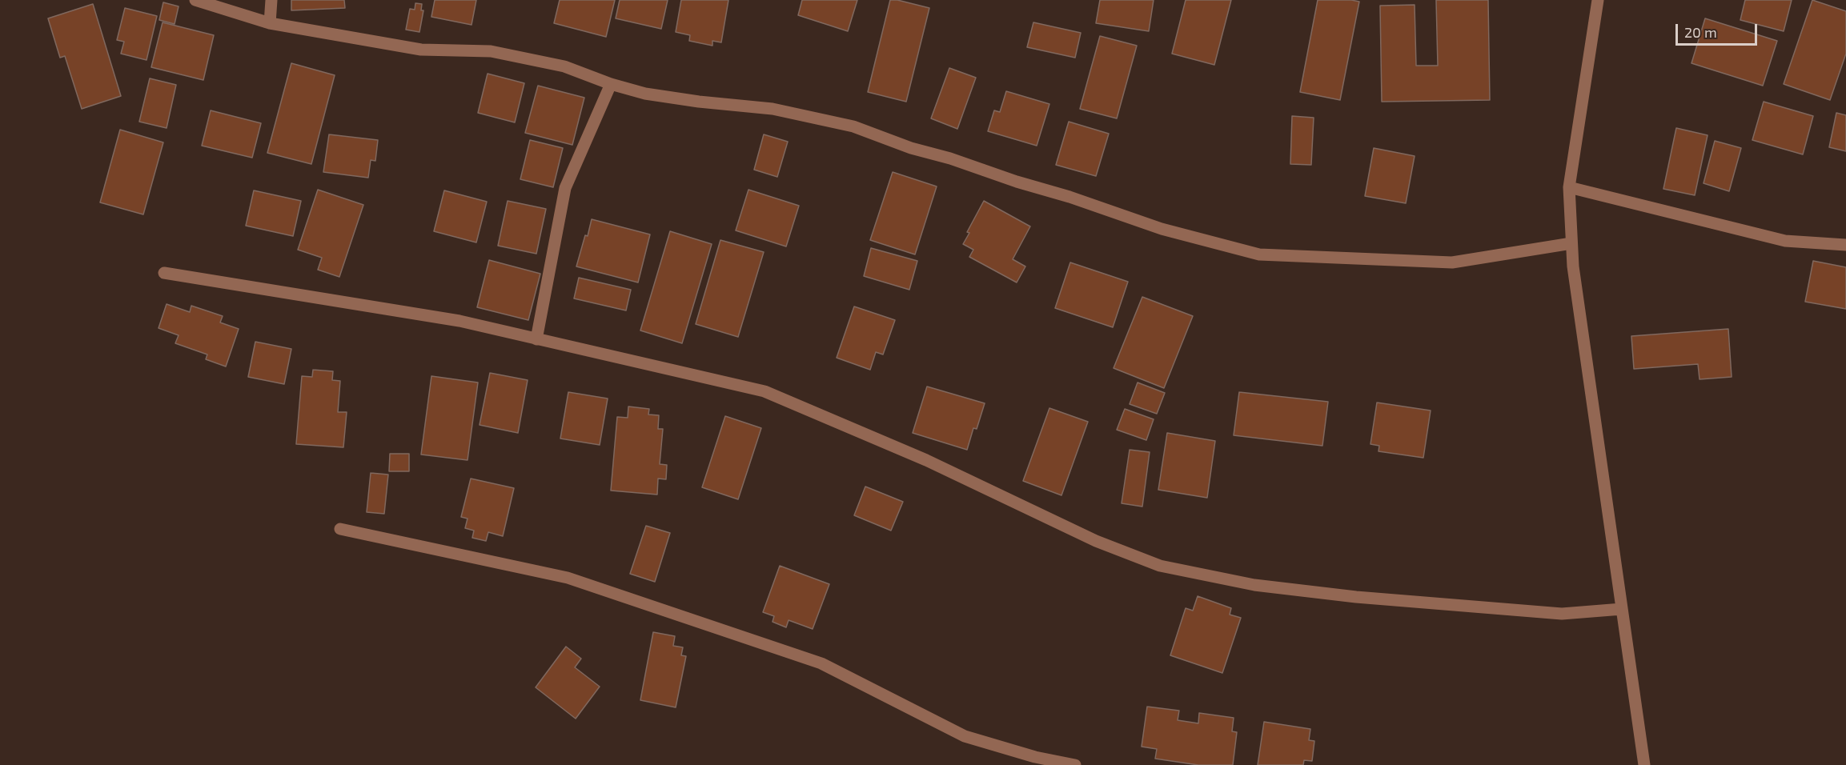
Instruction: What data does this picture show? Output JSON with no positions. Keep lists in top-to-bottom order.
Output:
{
  "scale_bar": "20 m"
}
